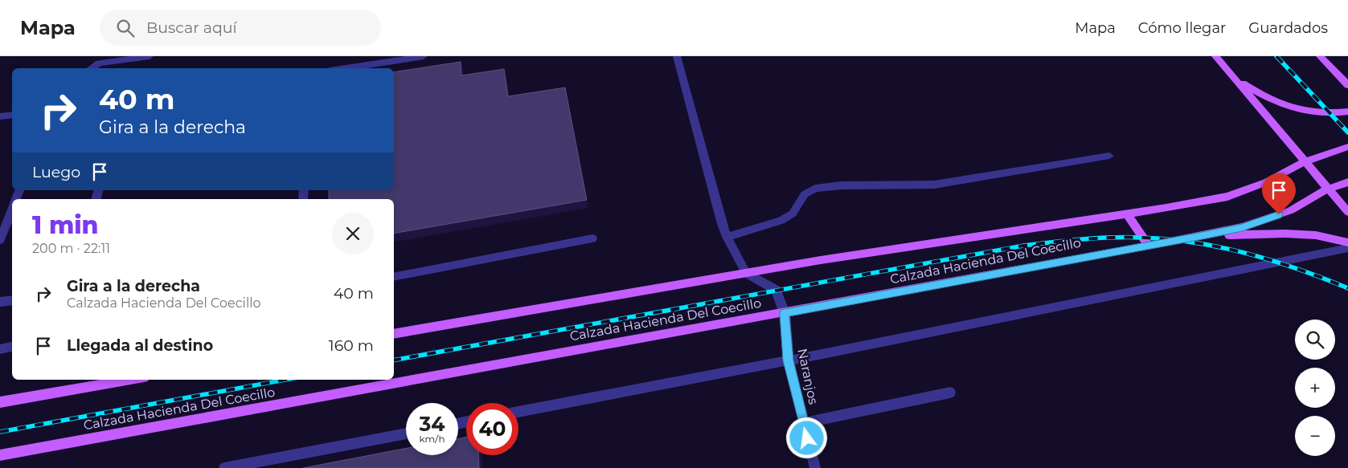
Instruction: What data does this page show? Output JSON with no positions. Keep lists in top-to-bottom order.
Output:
{
  "streets": {
    "main road": ["Calzada Hacienda Del Coecillo"],
    "street": ["Naranjos"]
  },
  "crossings": [
    ["Calzada Hacienda Del Coecillo", "Naranjos"]
  ],
  "page": {
    "header": "Mapa",
    "search": "Buscar aquí",
    "nav": ["Mapa", "Cómo llegar", "Guardados"],
    "turn": ["40 m", "Gira a la derecha"],
    "then": "Luego",
    "heading": ["1 min", "200 m · 22:11"],
    "list": [
      {
        "name": "Gira a la derecha",
        "note": "Calzada Hacienda Del Coecillo",
        "value": "40 m"
      },
      {
        "name": "Llegada al destino",
        "value": "160 m"
      }
    ],
    "map_buttons": ["+", "−"],
    "speed": "34 km/h",
    "limit": "40"
  }
}
